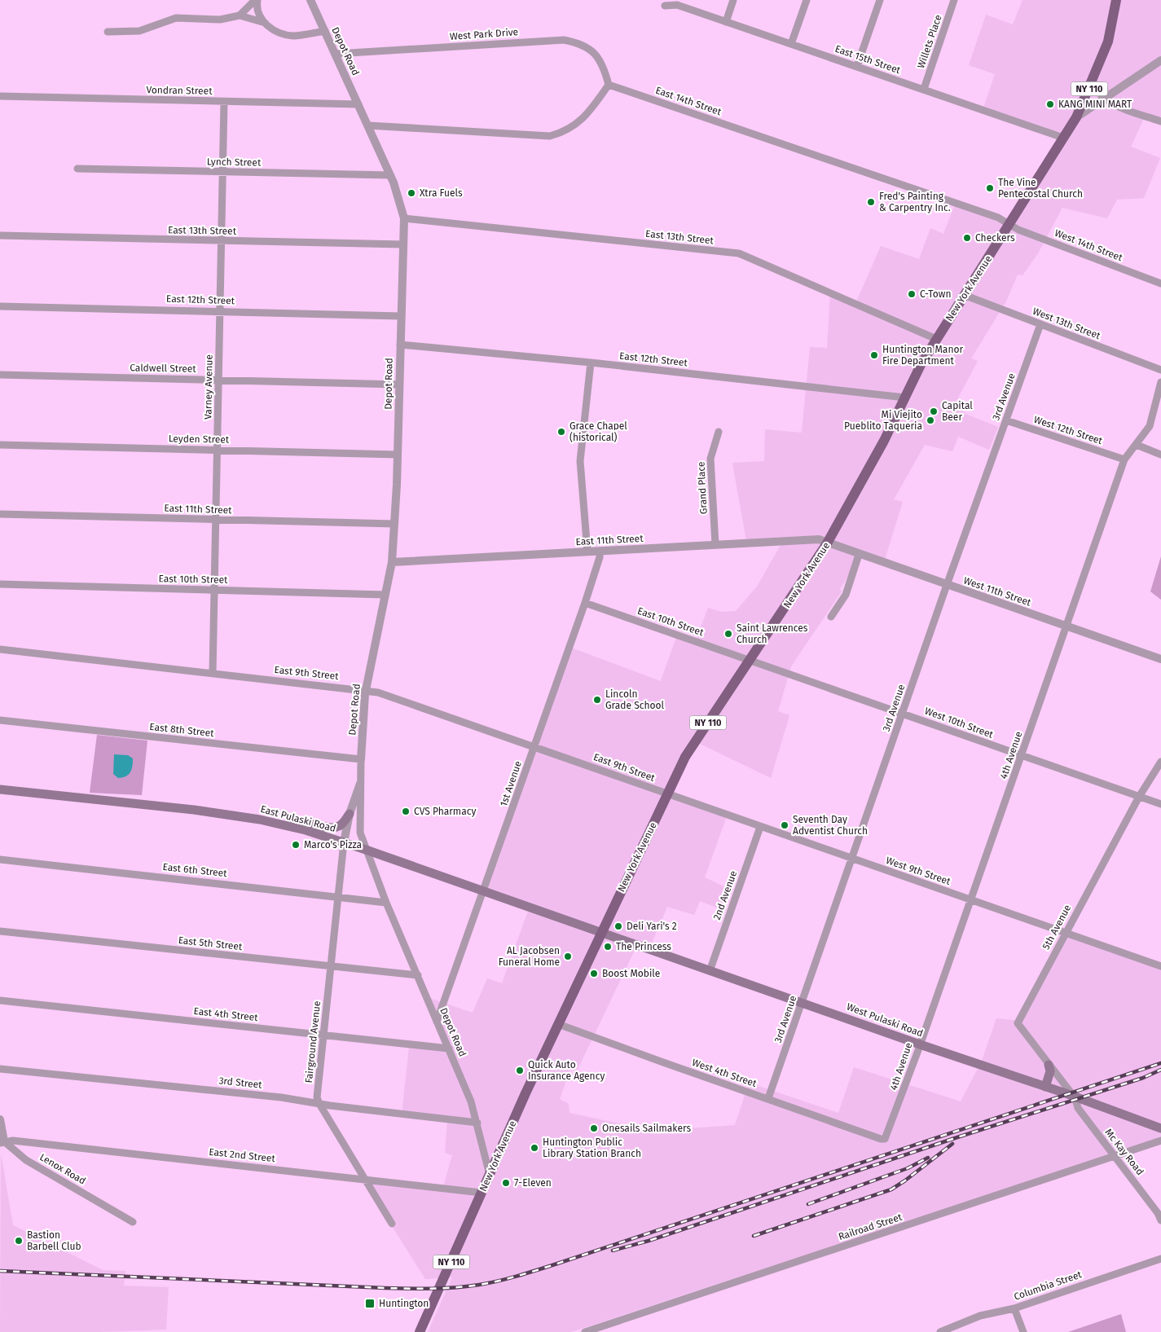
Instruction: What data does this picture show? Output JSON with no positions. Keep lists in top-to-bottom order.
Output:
{
  "streets": {
    "main road": [
      "NY 110",
      "New York Avenue",
      "East Pulaski Road",
      "West Pulaski Road"
    ],
    "street": [
      "West Park Drive",
      "Willets Place",
      "Depot Road",
      "East 15th Street",
      "Vondran Street",
      "East 14th Street",
      "Lynch Street",
      "East 13th Street",
      "West 14th Street",
      "East 12th Street",
      "West 13th Street",
      "Caldwell Street",
      "Varney Avenue",
      "3rd Avenue",
      "West 12th Street",
      "Leyden Street",
      "Grand Place",
      "East 11th Street",
      "East 10th Street",
      "West 11th Street",
      "East 9th Street",
      "West 10th Street",
      "East 8th Street",
      "4th Avenue",
      "1st Avenue",
      "East 6th Street",
      "West 9th Street",
      "2nd Avenue",
      "5th Avenue",
      "East 5th Street",
      "East 4th Street",
      "Fairground Avenue",
      "West 4th Street",
      "3rd Street",
      "Mc Kay Road",
      "East 2nd Street",
      "Lenox Road",
      "Railroad Street",
      "Columbia Street"
    ]
  },
  "crossings": [
    ["West Park Drive", "Depot Road"],
    ["West Park Drive", "East 14th Street"],
    ["Willets Place", "East 15th Street"],
    ["Depot Road", "Vondran Street"],
    ["Depot Road", "Lynch Street"],
    ["Depot Road", "East 13th Street"],
    ["Depot Road", "New York Avenue"],
    ["Depot Road", "East 12th Street"],
    ["Depot Road", "Caldwell Street"],
    ["Depot Road", "Leyden Street"],
    ["Depot Road", "East 11th Street"],
    ["Depot Road", "East 10th Street"],
    ["Depot Road", "East 9th Street"],
    ["Depot Road", "East 8th Street"],
    ["Depot Road", "1st Avenue"],
    ["Depot Road", "East Pulaski Road"],
    ["Depot Road", "East 6th Street"],
    ["Depot Road", "East 5th Street"],
    ["Depot Road", "East 4th Street"],
    ["Depot Road", "Fairground Avenue"],
    ["Depot Road", "3rd Street"],
    ["East 15th Street", "New York Avenue"],
    ["Vondran Street", "Varney Avenue"],
    ["East 14th Street", "West 14th Street"],
    ["East 14th Street", "New York Avenue"],
    ["Lynch Street", "Varney Avenue"],
    ["East 13th Street", "New York Avenue"],
    ["East 13th Street", "Varney Avenue"],
    ["West 14th Street", "New York Avenue"],
    ["New York Avenue", "East 12th Street"],
    ["New York Avenue", "West 13th Street"],
    ["New York Avenue", "East 11th Street"],
    ["New York Avenue", "East 10th Street"],
    ["New York Avenue", "West 11th Street"],
    ["New York Avenue", "East 9th Street"],
    ["New York Avenue", "West 10th Street"],
    ["New York Avenue", "East Pulaski Road"],
    ["New York Avenue", "West 9th Street"],
    ["New York Avenue", "West Pulaski Road"],
    ["New York Avenue", "West 4th Street"],
    ["New York Avenue", "East 2nd Street"],
    ["East 12th Street", "Varney Avenue"],
    ["West 13th Street", "3rd Avenue"],
    ["Caldwell Street", "Varney Avenue"],
    ["Varney Avenue", "Leyden Street"],
    ["Varney Avenue", "East 11th Street"],
    ["Varney Avenue", "East 10th Street"],
    ["Varney Avenue", "East 9th Street"],
    ["3rd Avenue", "West 12th Street"],
    ["3rd Avenue", "West 11th Street"],
    ["3rd Avenue", "West 10th Street"],
    ["3rd Avenue", "West 9th Street"],
    ["3rd Avenue", "West Pulaski Road"],
    ["3rd Avenue", "West 4th Street"],
    ["West 12th Street", "4th Avenue"],
    ["Grand Place", "East 11th Street"],
    ["East 11th Street", "West 11th Street"],
    ["East 11th Street", "1st Avenue"],
    ["East 10th Street", "West 10th Street"],
    ["East 10th Street", "1st Avenue"],
    ["West 11th Street", "4th Avenue"],
    ["East 9th Street", "1st Avenue"],
    ["East 9th Street", "West 9th Street"],
    ["West 10th Street", "4th Avenue"],
    ["West 10th Street", "5th Avenue"],
    ["4th Avenue", "West 9th Street"],
    ["4th Avenue", "West Pulaski Road"],
    ["4th Avenue", "West 4th Street"],
    ["1st Avenue", "East Pulaski Road"],
    ["East Pulaski Road", "West Pulaski Road"],
    ["East Pulaski Road", "Fairground Avenue"],
    ["East 6th Street", "Fairground Avenue"],
    ["West 9th Street", "2nd Avenue"],
    ["West 9th Street", "5th Avenue"],
    ["2nd Avenue", "West Pulaski Road"],
    ["5th Avenue", "West Pulaski Road"],
    ["5th Avenue", "Mc Kay Road"],
    ["East 5th Street", "Fairground Avenue"],
    ["East 4th Street", "Fairground Avenue"],
    ["West Pulaski Road", "Mc Kay Road"],
    ["Fairground Avenue", "3rd Street"],
    ["Fairground Avenue", "East 2nd Street"],
    ["Mc Kay Road", "Railroad Street"],
    ["East 2nd Street", "Lenox Road"]
  ],
  "places": {
    "other": [
      "KANG MINI MART",
      "The Vine Pentecostal Church",
      "Xtra Fuels",
      "Fred's Painting & Carpentry Inc.",
      "Checkers",
      "C-Town",
      "Huntington Manor Fire Department",
      "Capital Beer",
      "Mi Viejito Pueblito Taqueria",
      "Grace Chapel (historical)",
      "Saint Lawrences Church",
      "Lincoln Grade School",
      "CVS Pharmacy",
      "Seventh Day Adventist Church",
      "Marco's Pizza",
      "Deli Yari's 2",
      "The Princess",
      "AL Jacobsen Funeral Home",
      "Boost Mobile",
      "Quick Auto Insurance Agency",
      "Onesails Sailmakers",
      "Huntington Public Library Station Branch",
      "7-Eleven",
      "Bastion Barbell Club"
    ],
    "transit": ["Huntington"]
  }
}
